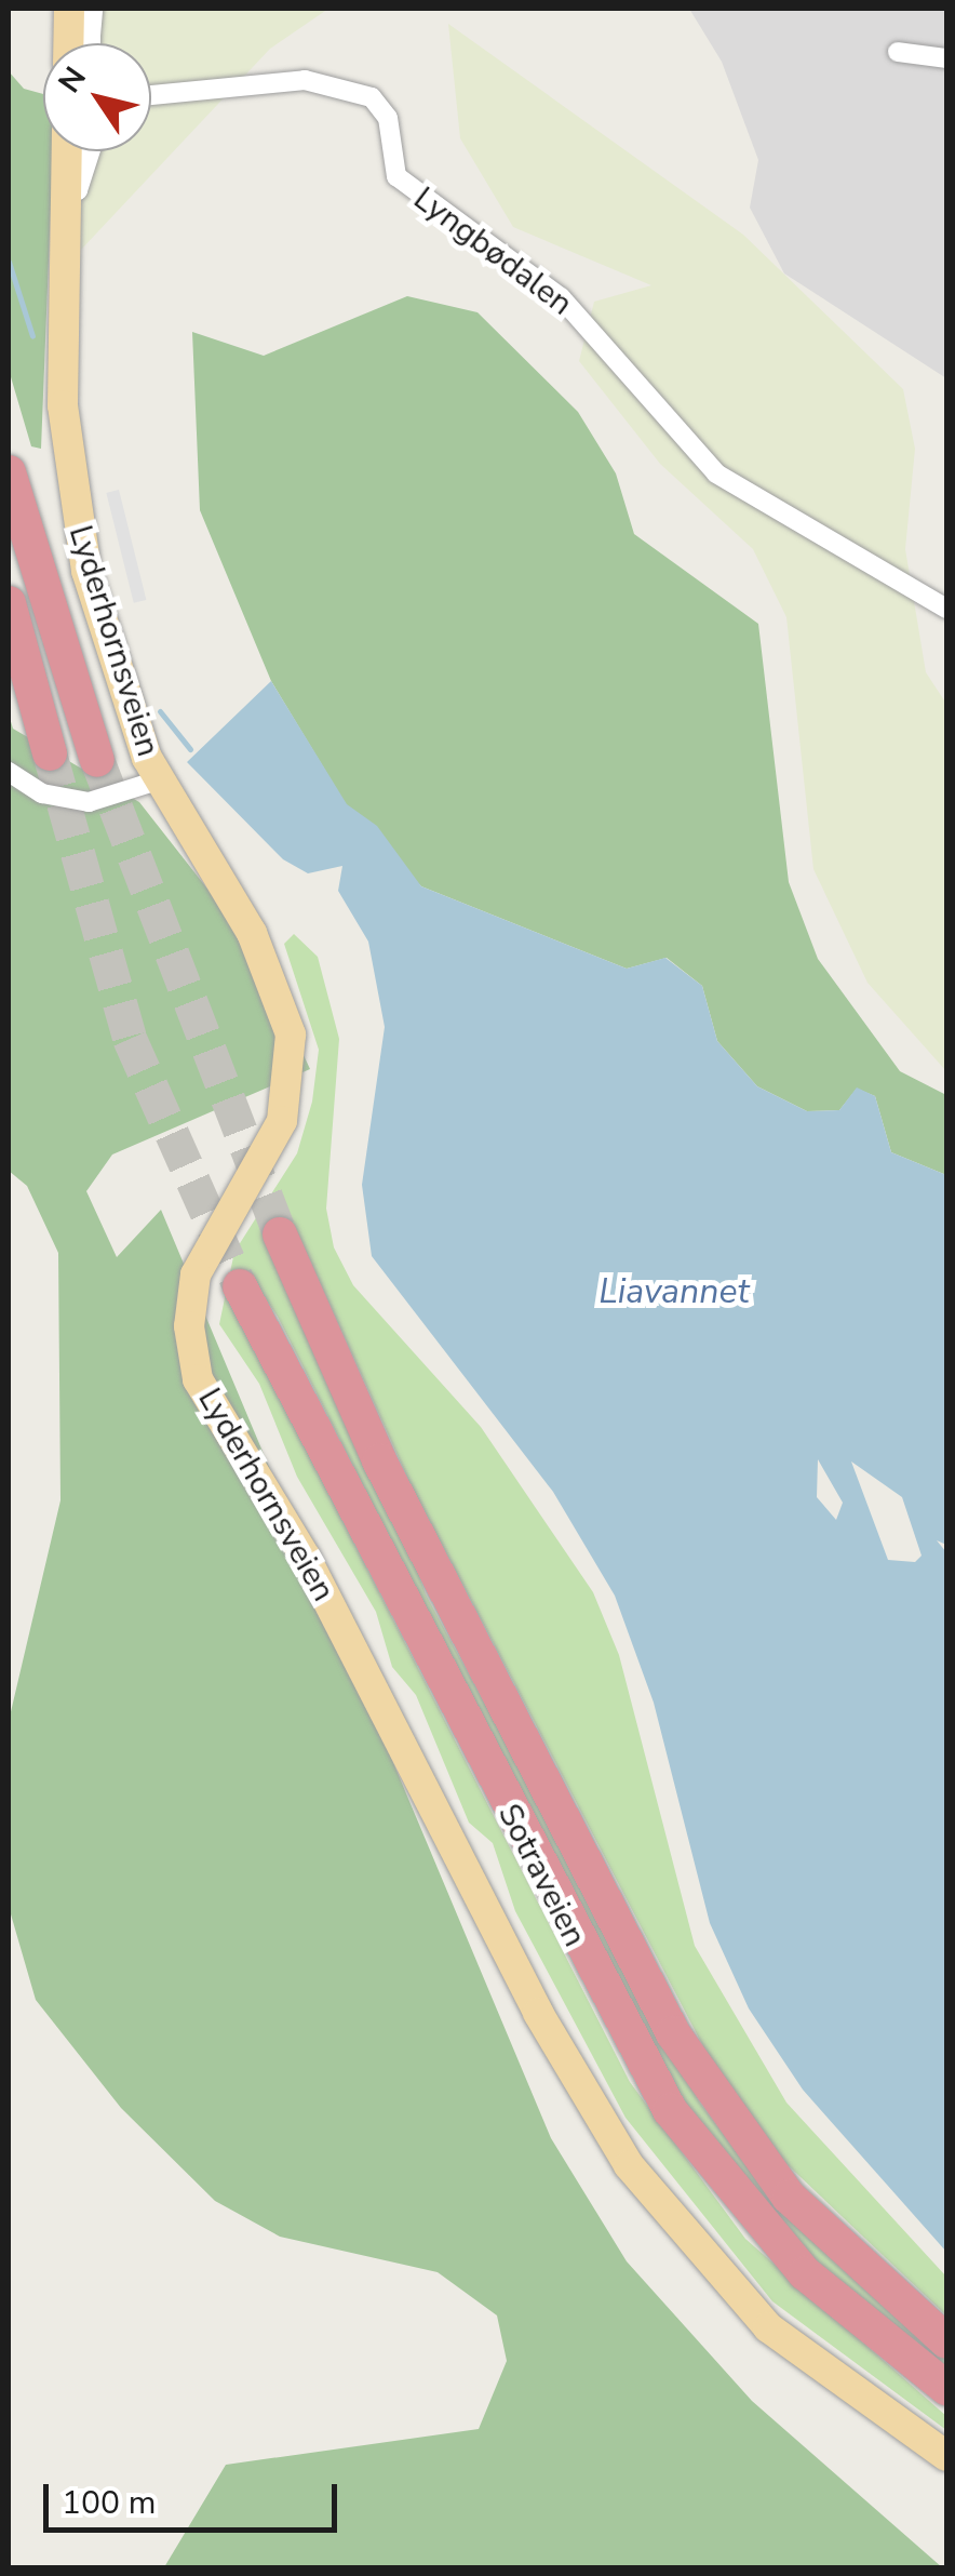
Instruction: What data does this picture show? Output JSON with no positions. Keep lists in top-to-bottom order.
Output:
{
  "streets": {
    "highway": ["Sotraveien"],
    "main road": ["Lyderhornsveien"],
    "street": ["Lyngbødalen"]
  },
  "water": ["Liavannet"],
  "scale_bar": "100 m",
  "north": "top left"
}
